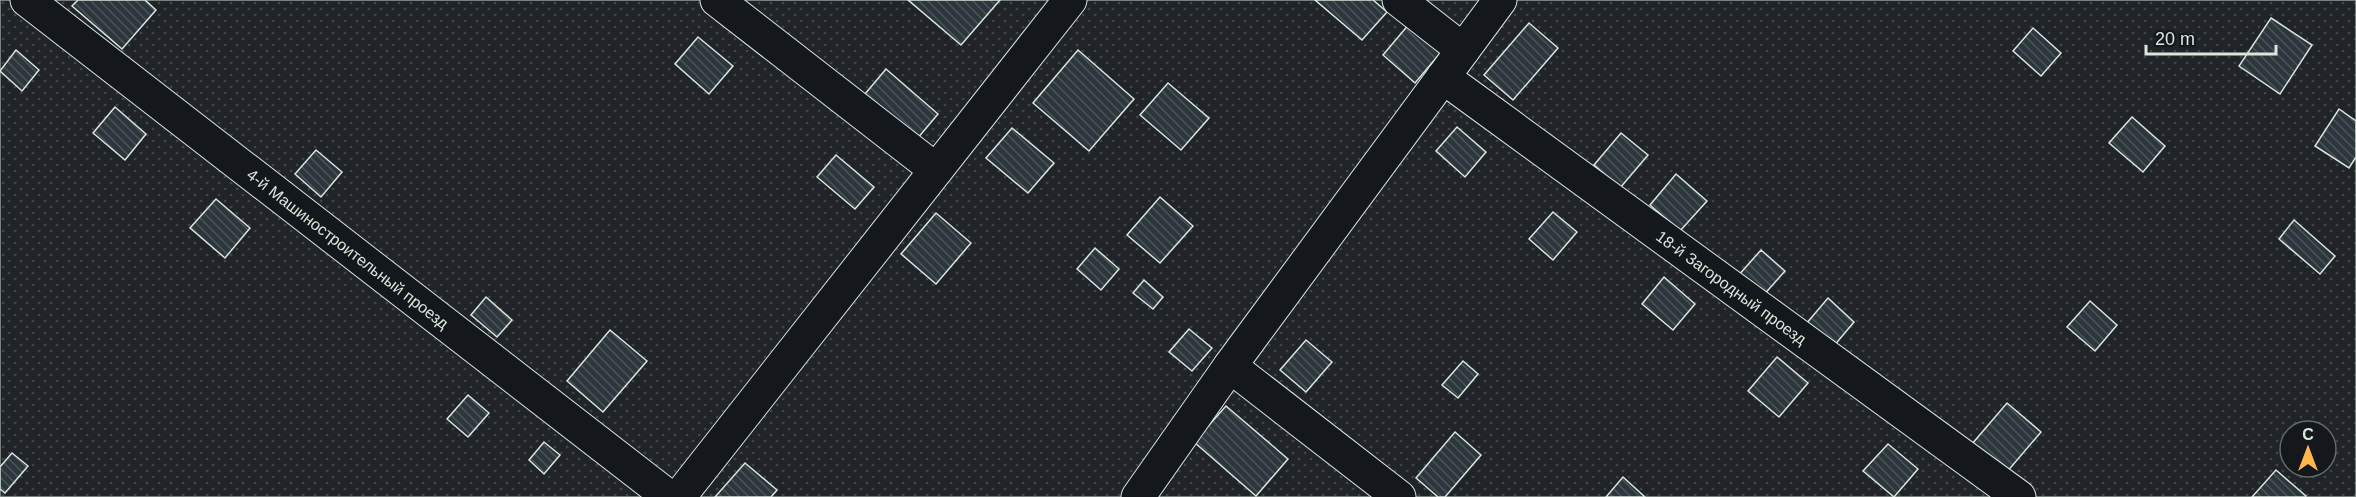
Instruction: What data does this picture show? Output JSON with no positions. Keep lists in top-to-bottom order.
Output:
{
  "streets": {
    "street": ["4-й Машиностроительный проезд", "18-й Загородный проезд"]
  },
  "scale_bar": "20 m",
  "north": "top"
}
